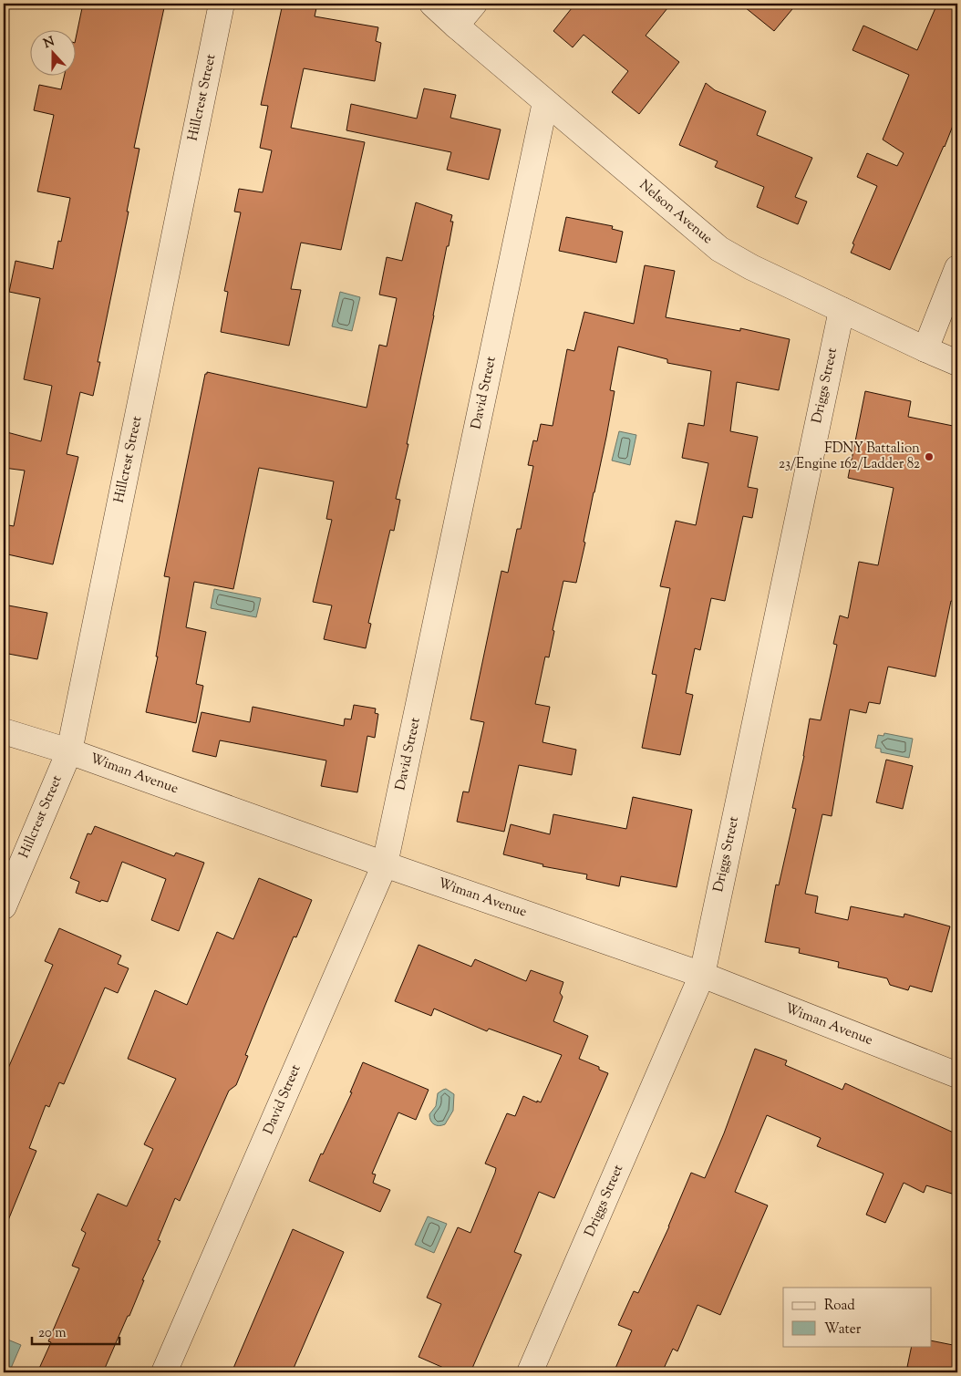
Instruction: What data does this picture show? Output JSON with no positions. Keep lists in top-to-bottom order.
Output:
{
  "streets": {
    "street": [
      "Hillcrest Street",
      "Nelson Avenue",
      "Driggs Street",
      "David Street",
      "Wiman Avenue"
    ]
  },
  "crossings": [
    ["Hillcrest Street", "Wiman Avenue"],
    ["Nelson Avenue", "Driggs Street"],
    ["Nelson Avenue", "David Street"],
    ["Driggs Street", "Wiman Avenue"],
    ["David Street", "Wiman Avenue"]
  ],
  "places": ["FDNY Battalion 23/Engine 162/Ladder 82"],
  "legend": ["Road", "Water"],
  "scale_bar": "20 m",
  "north": "top"
}
